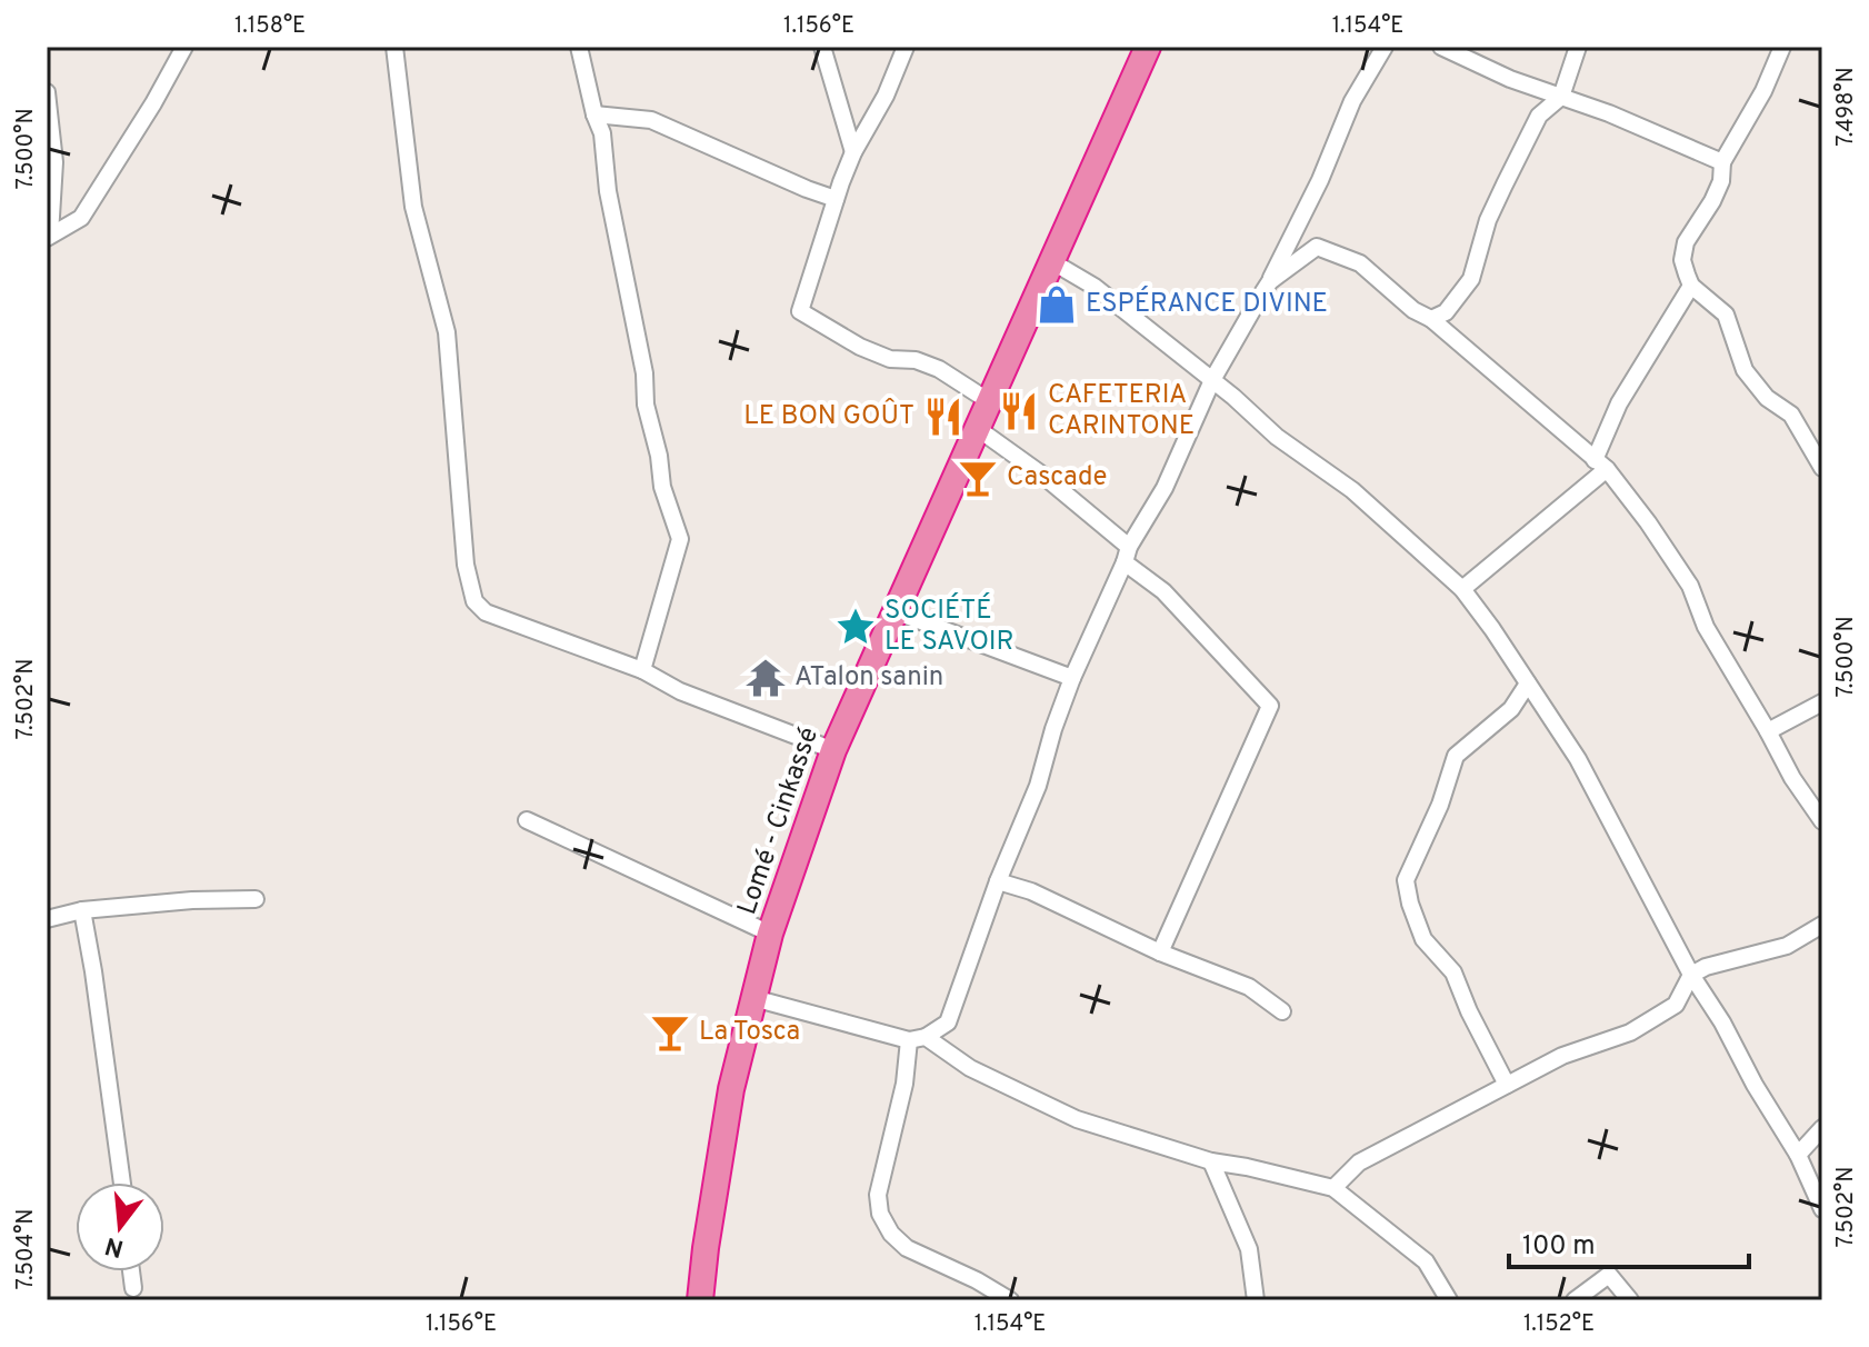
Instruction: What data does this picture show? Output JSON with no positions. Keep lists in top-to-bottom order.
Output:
{
  "streets": {
    "highway": ["Lomé - Cinkassé"]
  },
  "places": {
    "shop": ["ESPÉRANCE DIVINE"],
    "restaurant": ["CAFETERIA CARINTONE", "LE BON GOÛT"],
    "bar": ["Cascade", "La Tosca"],
    "place": ["SOCIÉTÉ LE SAVOIR"],
    "temple": ["ATalon sanin"]
  },
  "scale_bar": "100 m",
  "north": "bottom",
  "coordinates": [
    "1.158°E",
    "1.156°E",
    "1.154°E",
    "7.498°N",
    "7.500°N",
    "7.502°N",
    "7.504°N",
    "1.152°E"
  ]
}
